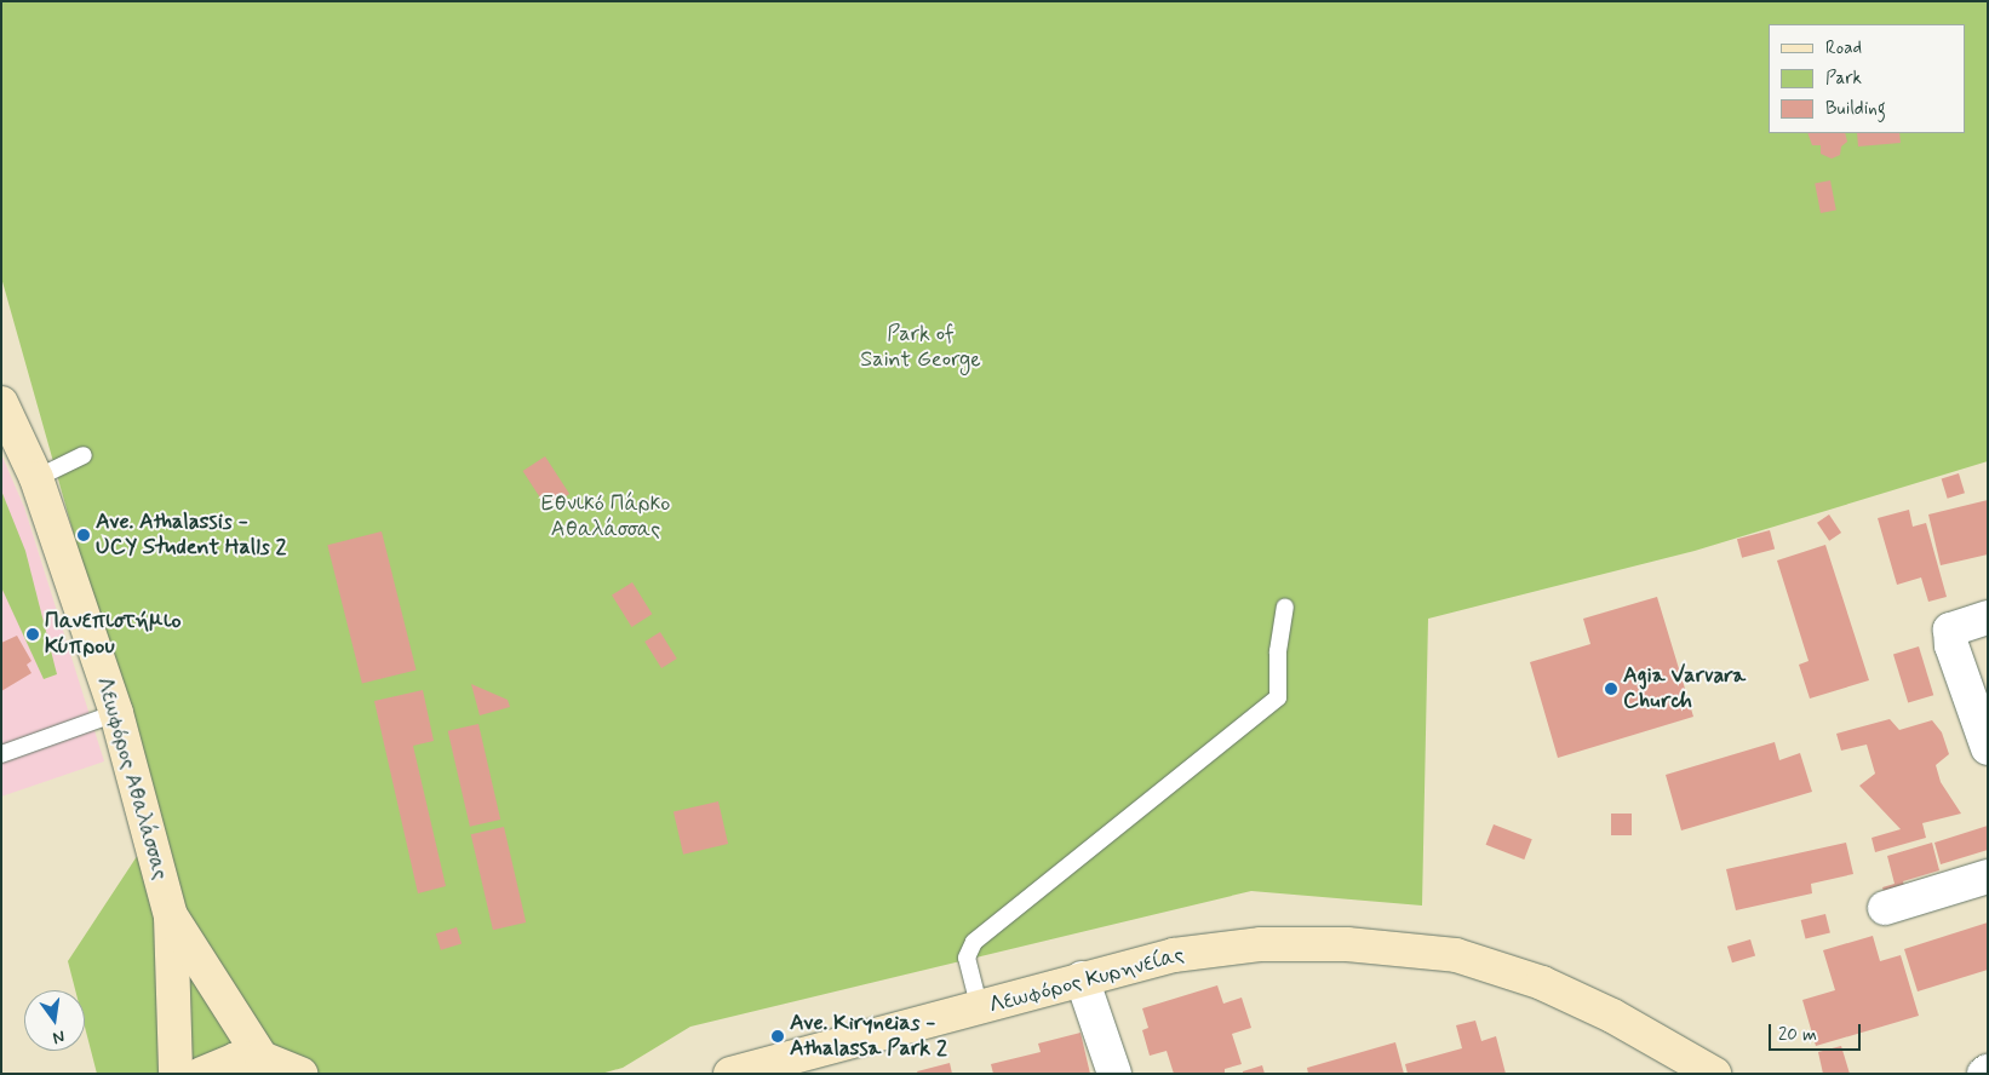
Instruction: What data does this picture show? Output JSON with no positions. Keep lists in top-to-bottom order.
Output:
{
  "streets": {
    "main road": ["Λεωφόρος Αθαλάσσας", "Λεωφόρος Κυρηνείας"]
  },
  "parks": ["Park of Saint George", "Εθνικό Πάρκο Αθαλάσσας"],
  "places": [
    "Ave. Athalassis - UCY Student Halls 2",
    "Πανεπιστήμιο Κύπρου",
    "Agia Varvara Church",
    "Ave. Kiryneias - Athalassa Park 2"
  ],
  "legend": ["Road", "Park", "Building"],
  "scale_bar": "20 m",
  "north": "bottom"
}
